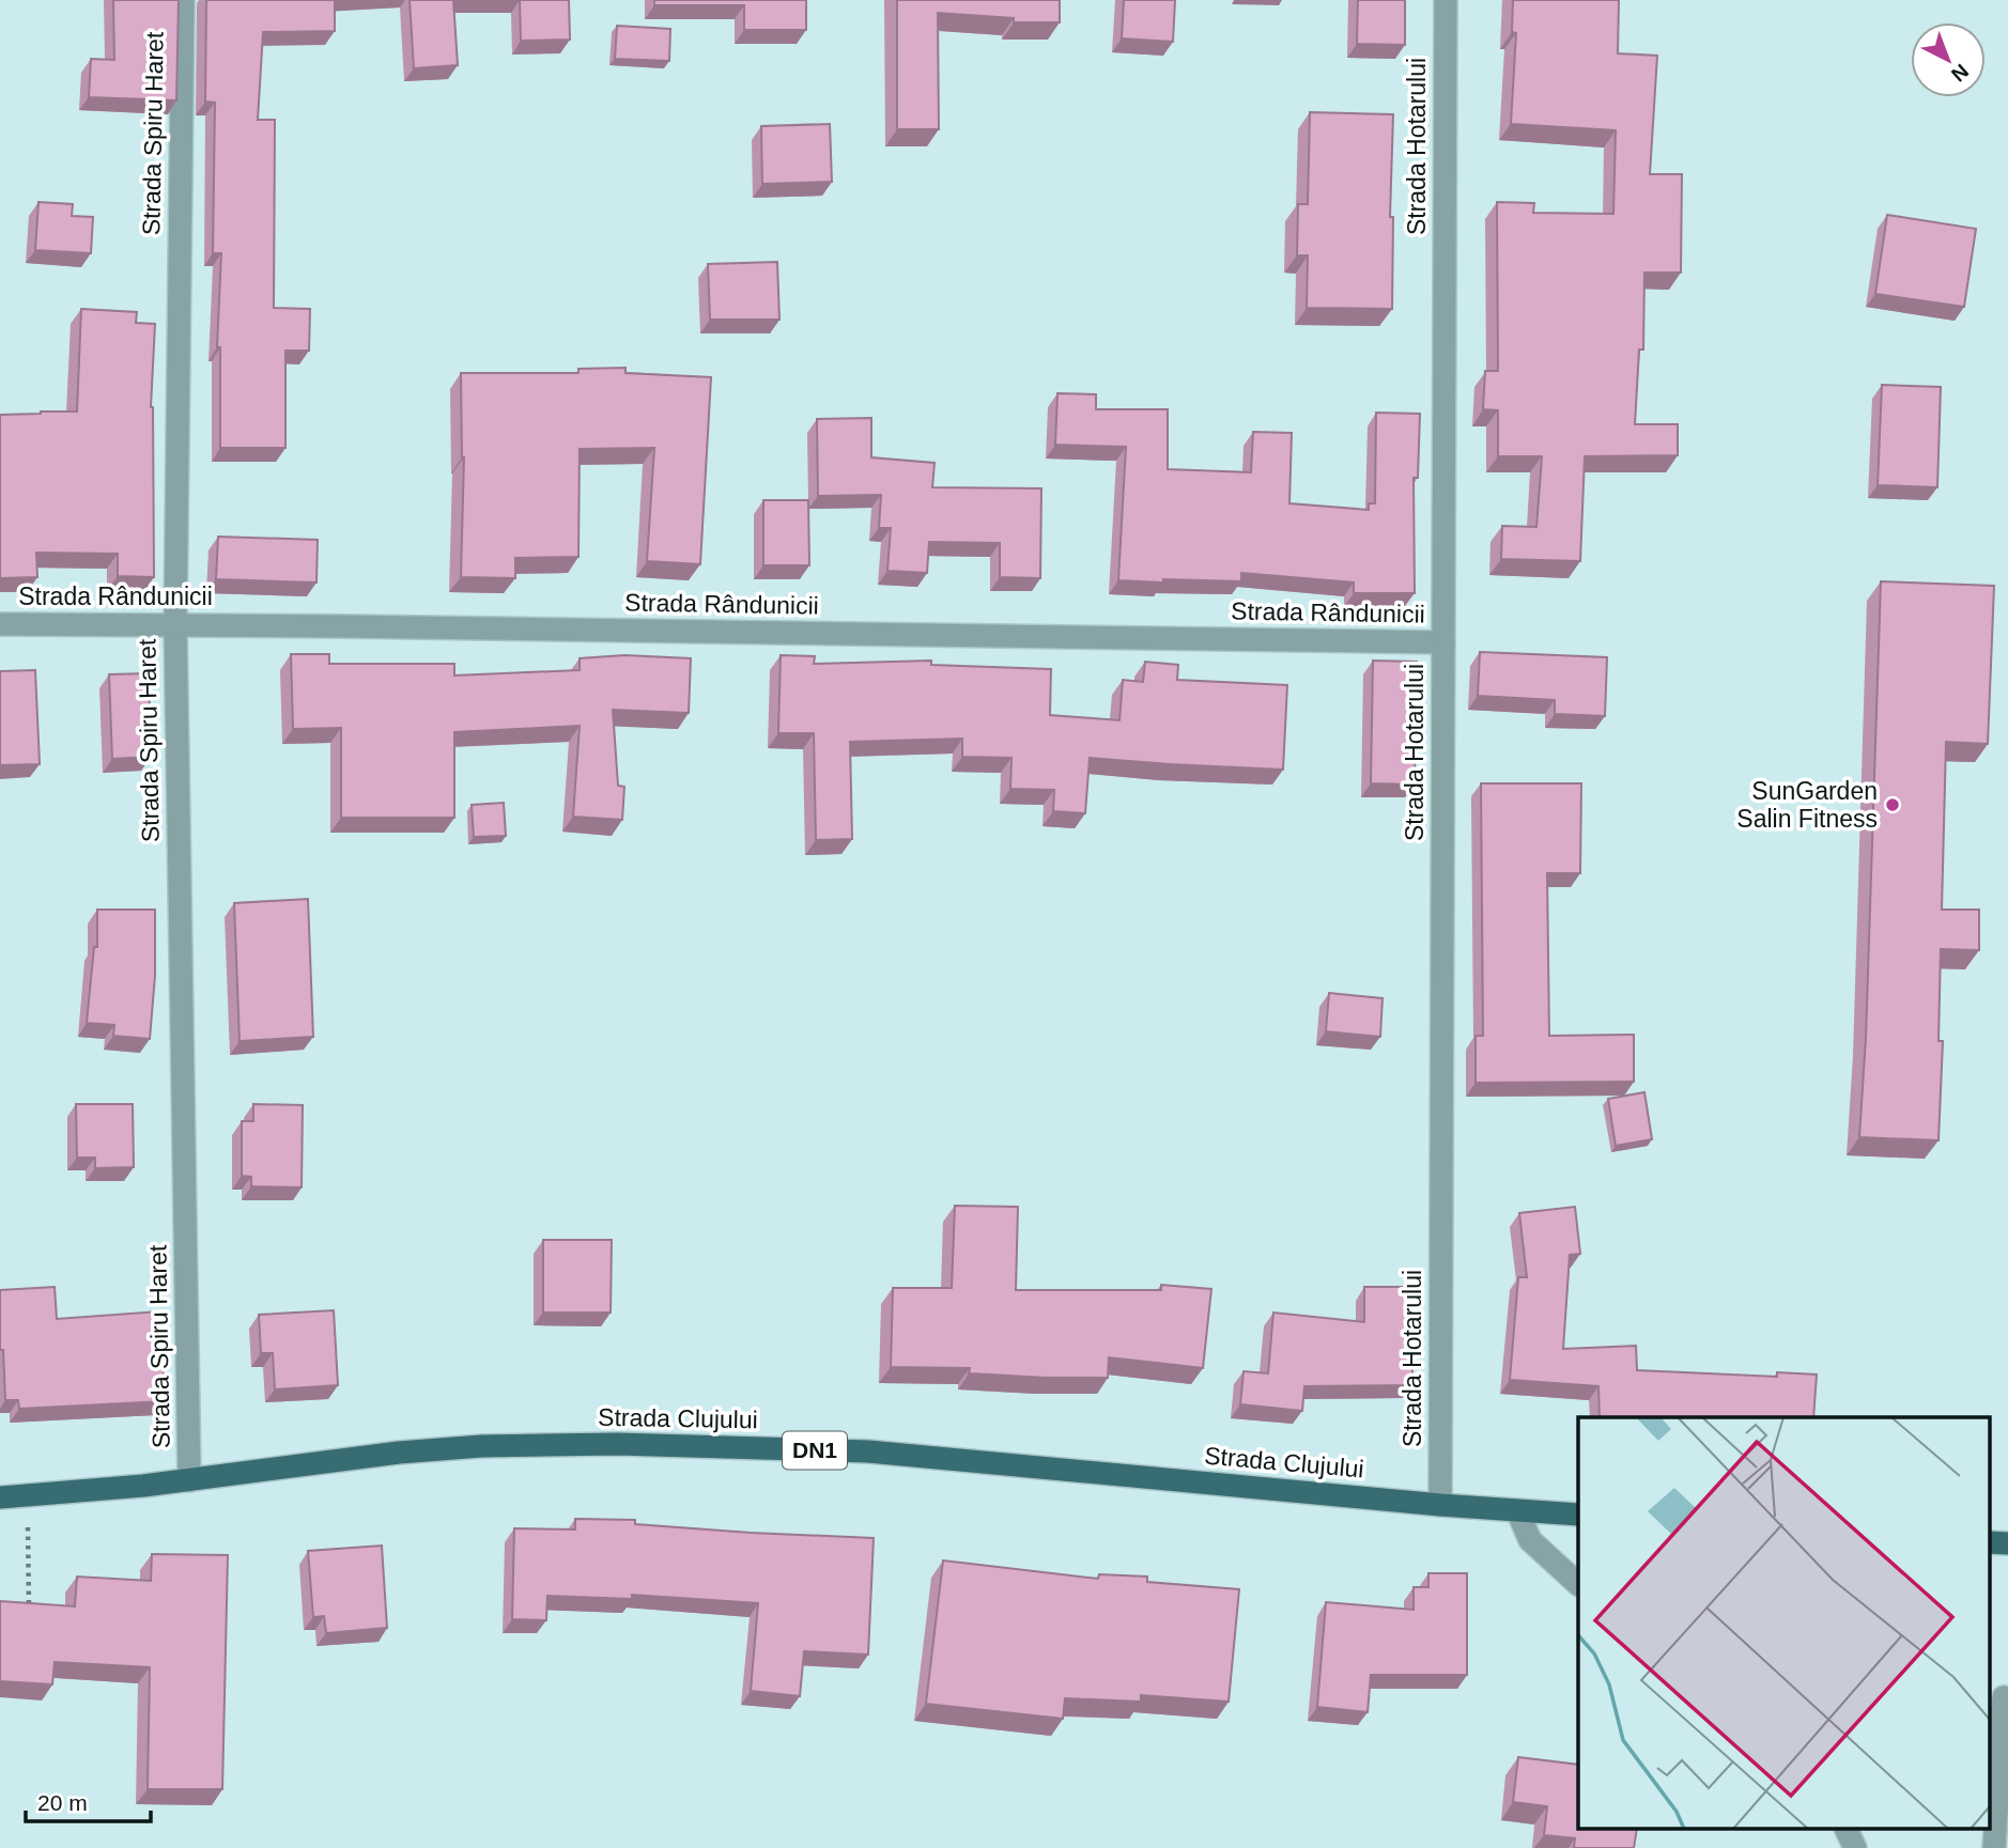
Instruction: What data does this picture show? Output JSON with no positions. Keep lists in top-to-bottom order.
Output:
{
  "streets": {
    "main road": ["Strada Clujului", "DN1"],
    "street": ["Strada Spiru Haret", "Strada Hotarului", "Strada Rândunicii"]
  },
  "crossings": [
    ["Strada Spiru Haret", "Strada Rândunicii"],
    ["Strada Spiru Haret", "Strada Clujului"],
    ["Strada Hotarului", "Strada Rândunicii"],
    ["Strada Hotarului", "Strada Clujului"]
  ],
  "places": ["SunGarden Salin Fitness"],
  "scale_bar": "20 m",
  "north": "bottom right"
}
